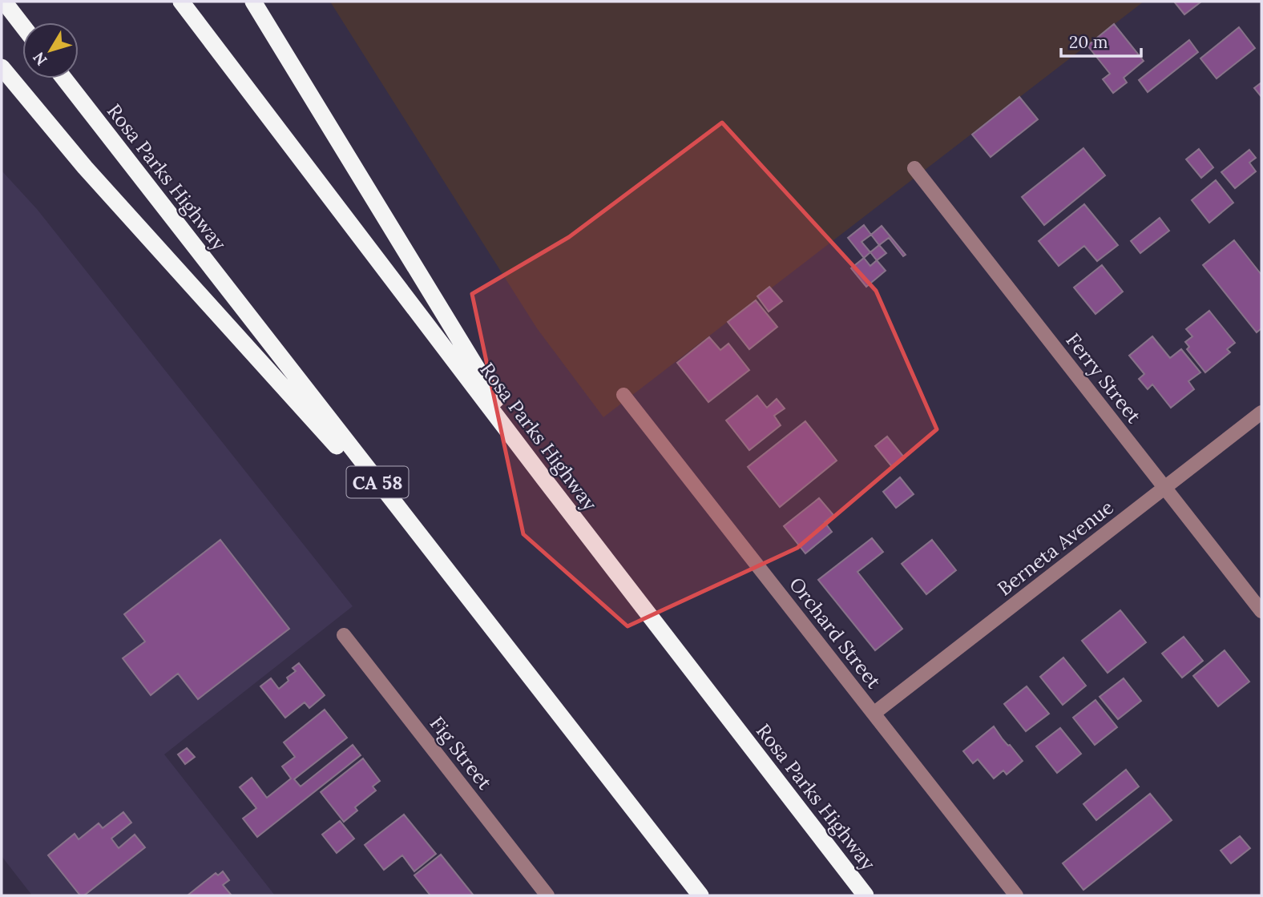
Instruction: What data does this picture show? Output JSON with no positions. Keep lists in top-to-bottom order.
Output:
{
  "streets": {
    "highway": ["Rosa Parks Highway", "CA 58"],
    "street": [
      "Ferry Street",
      "Berneta Avenue",
      "Orchard Street",
      "Fig Street"
    ]
  },
  "crossings": [
    ["Ferry Street", "Berneta Avenue"],
    ["Berneta Avenue", "Orchard Street"]
  ],
  "scale_bar": "20 m",
  "north": "bottom left"
}
